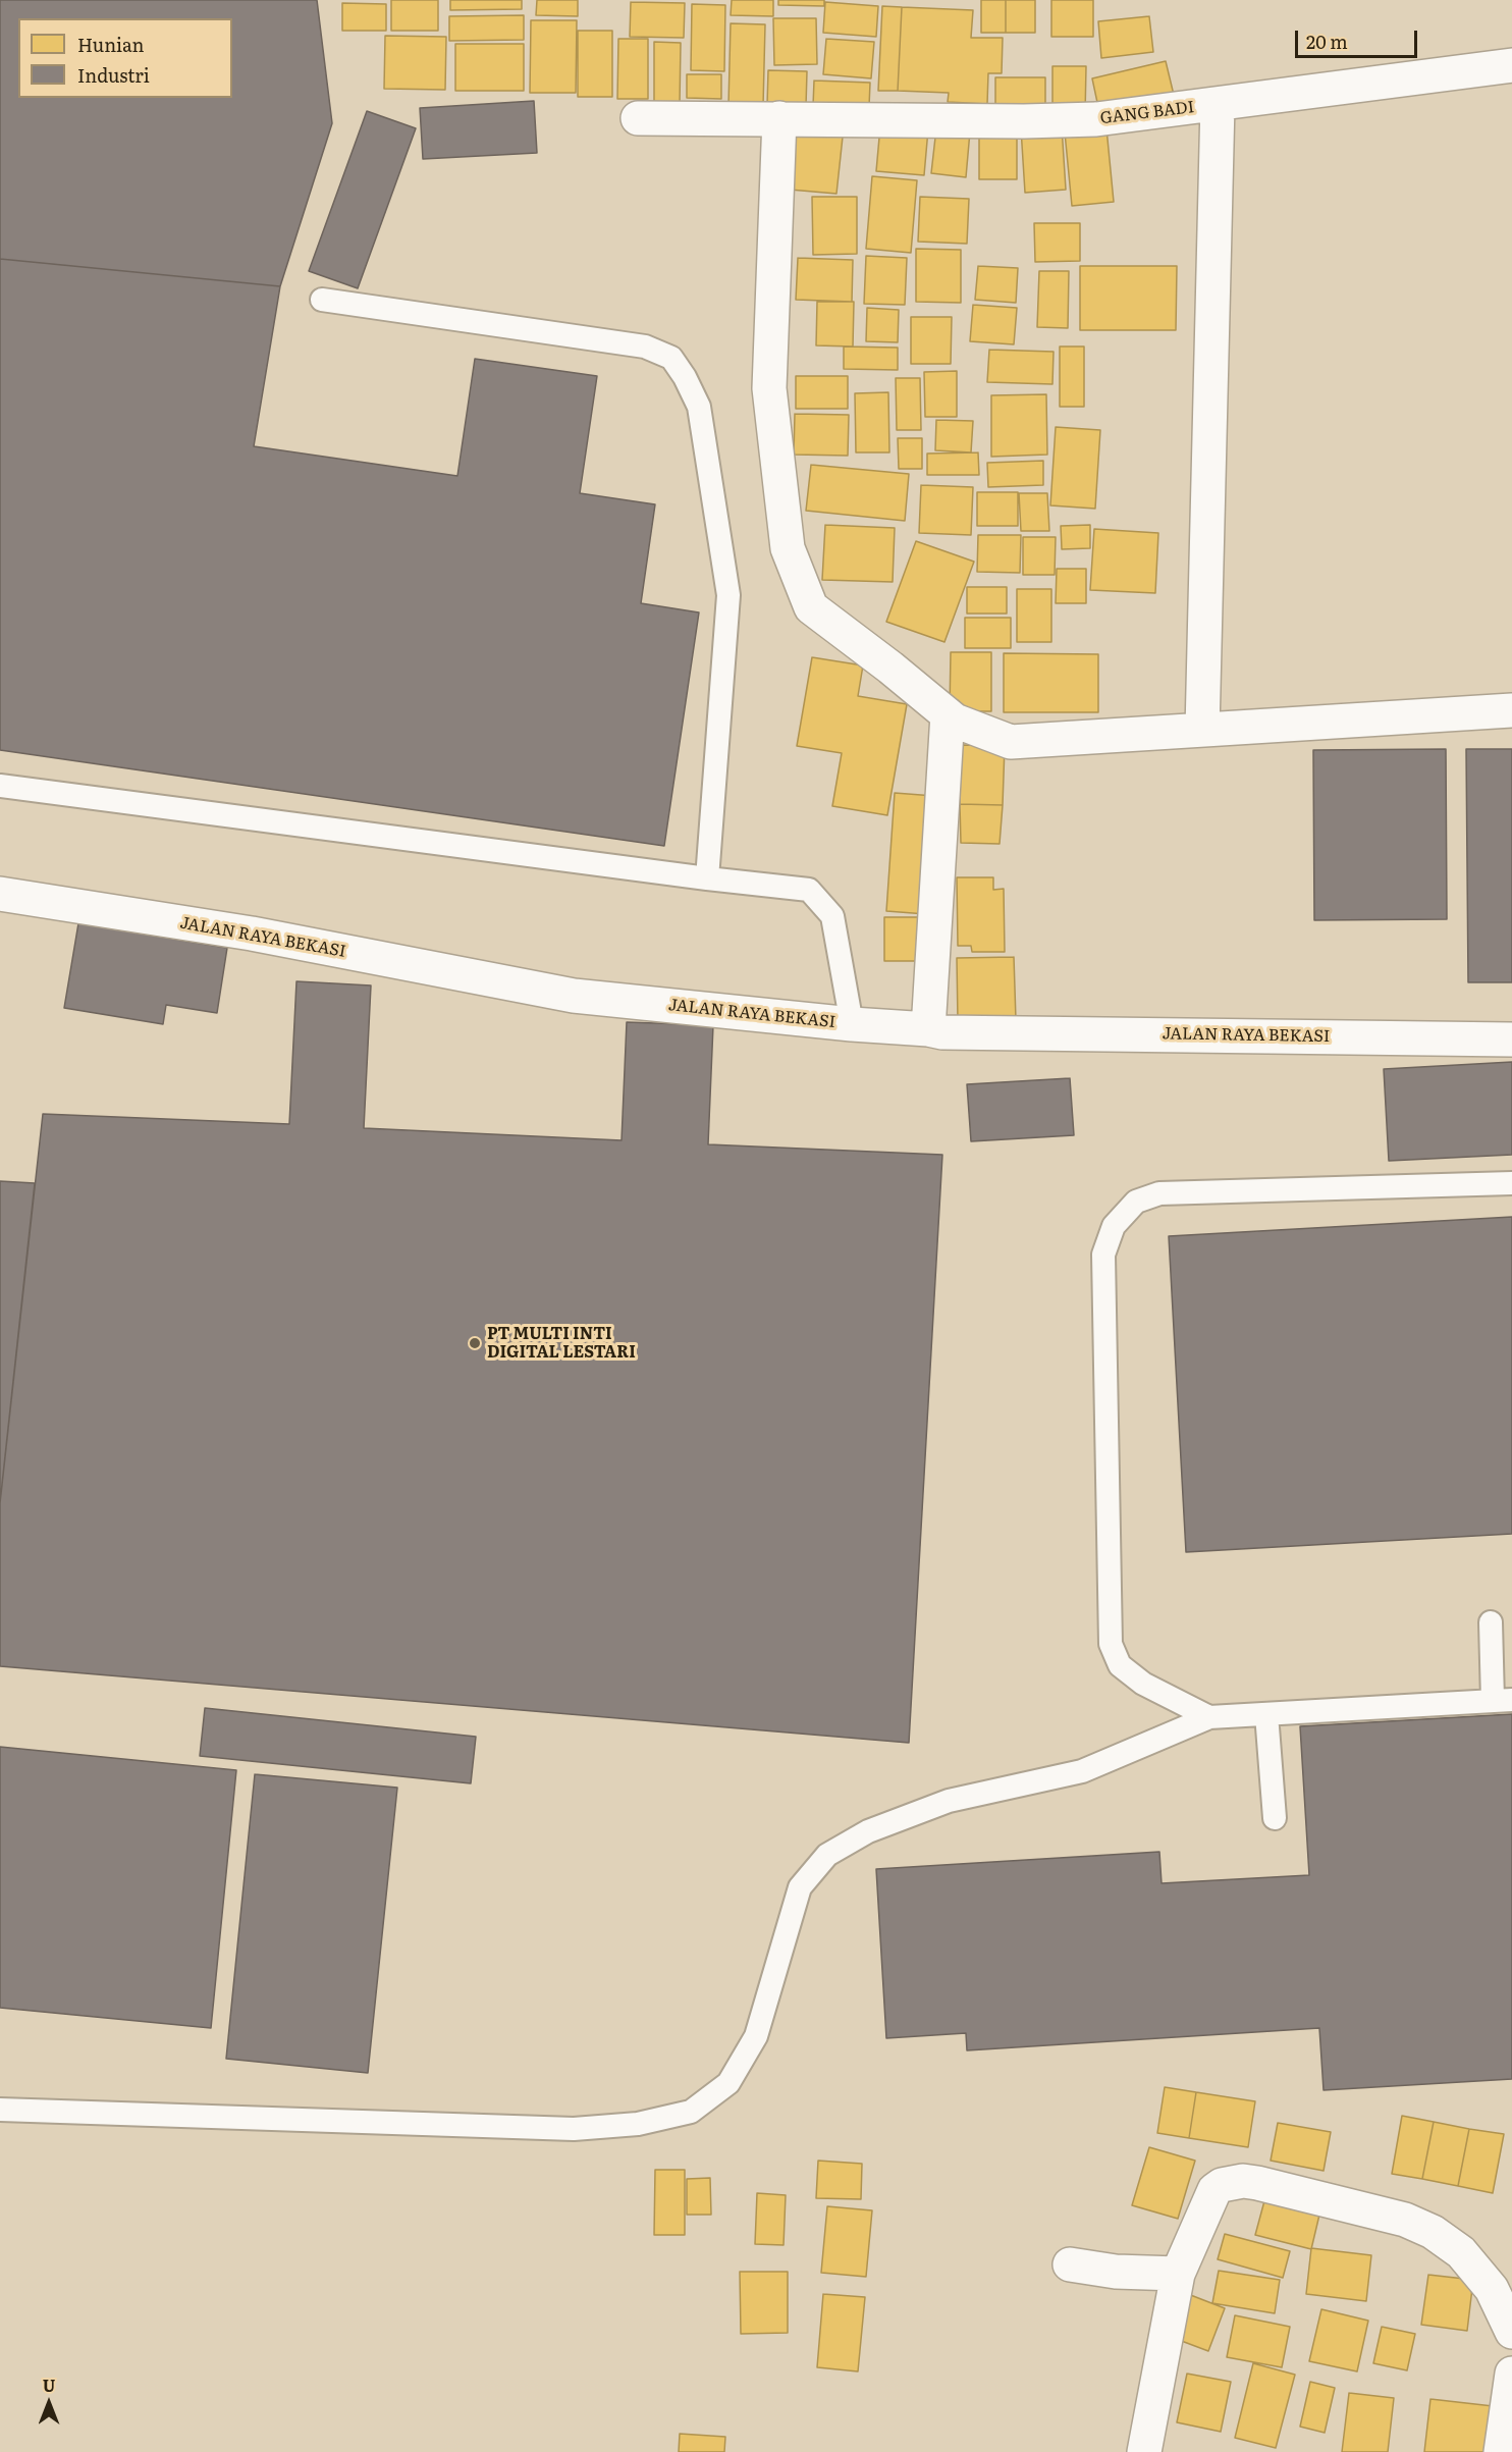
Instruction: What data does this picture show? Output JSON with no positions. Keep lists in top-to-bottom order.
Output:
{
  "streets": {
    "street": ["GANG BADI", "JALAN RAYA BEKASI"]
  },
  "places": ["PT MULTI INTI DIGITAL LESTARI"],
  "legend": ["Hunian", "Industri"],
  "scale_bar": "20 m",
  "north": "top"
}
